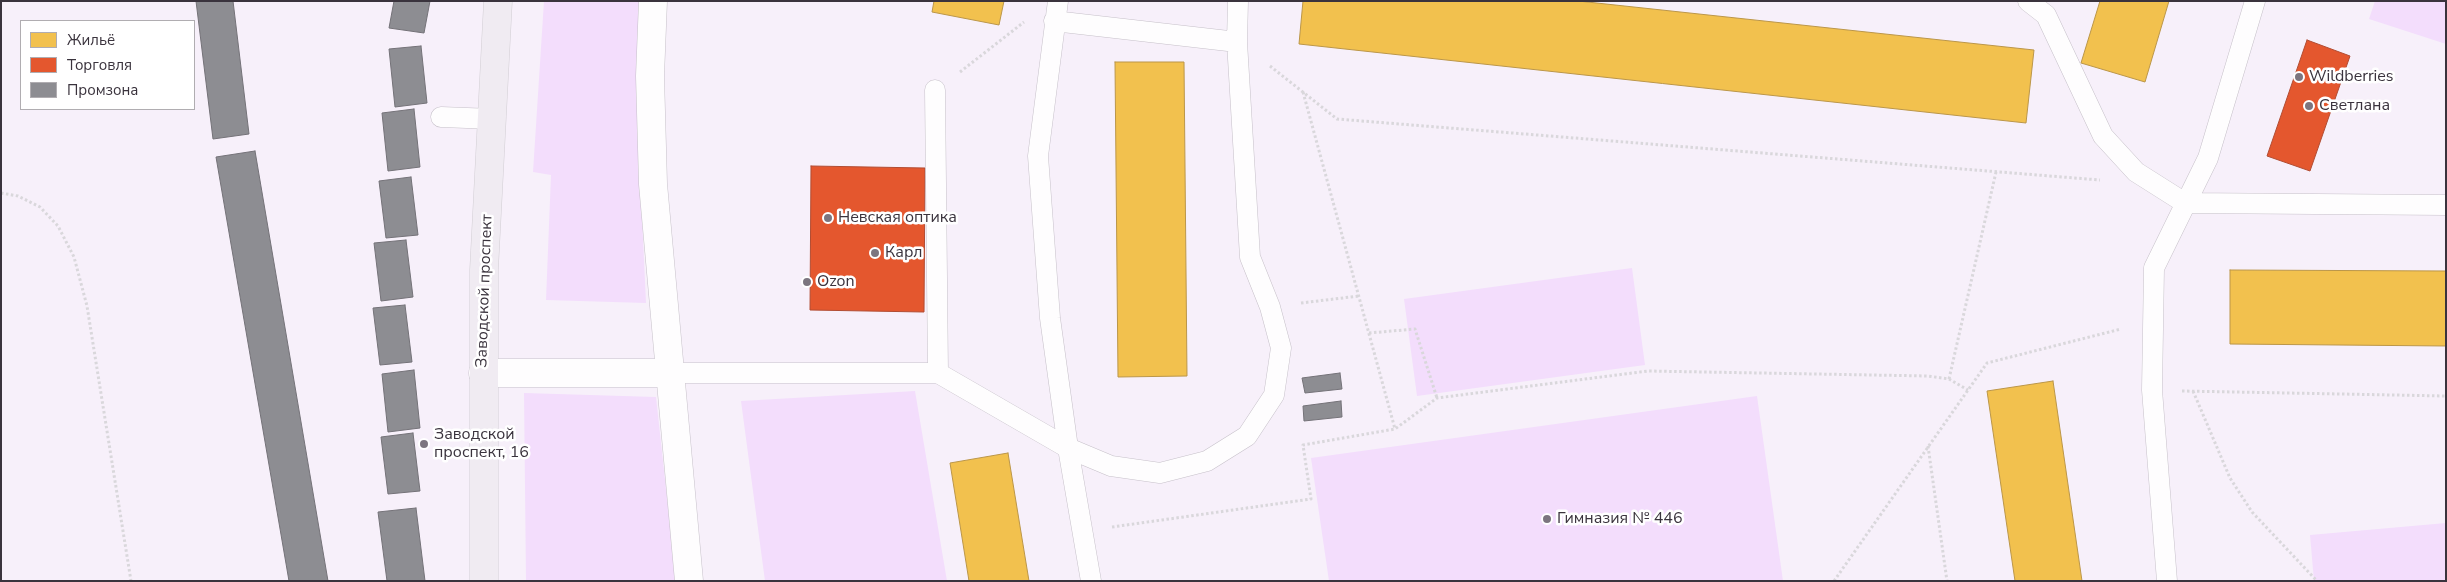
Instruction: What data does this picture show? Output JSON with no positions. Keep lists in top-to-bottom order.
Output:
{
  "streets": {
    "main road": ["Заводской проспект"]
  },
  "places": [
    "Wildberries",
    "Светлана",
    "Невская оптика",
    "Карл",
    "Ozon",
    "Заводской проспект, 16",
    "Гимназия № 446"
  ],
  "legend": ["Жильё", "Торговля", "Промзона"]
}
